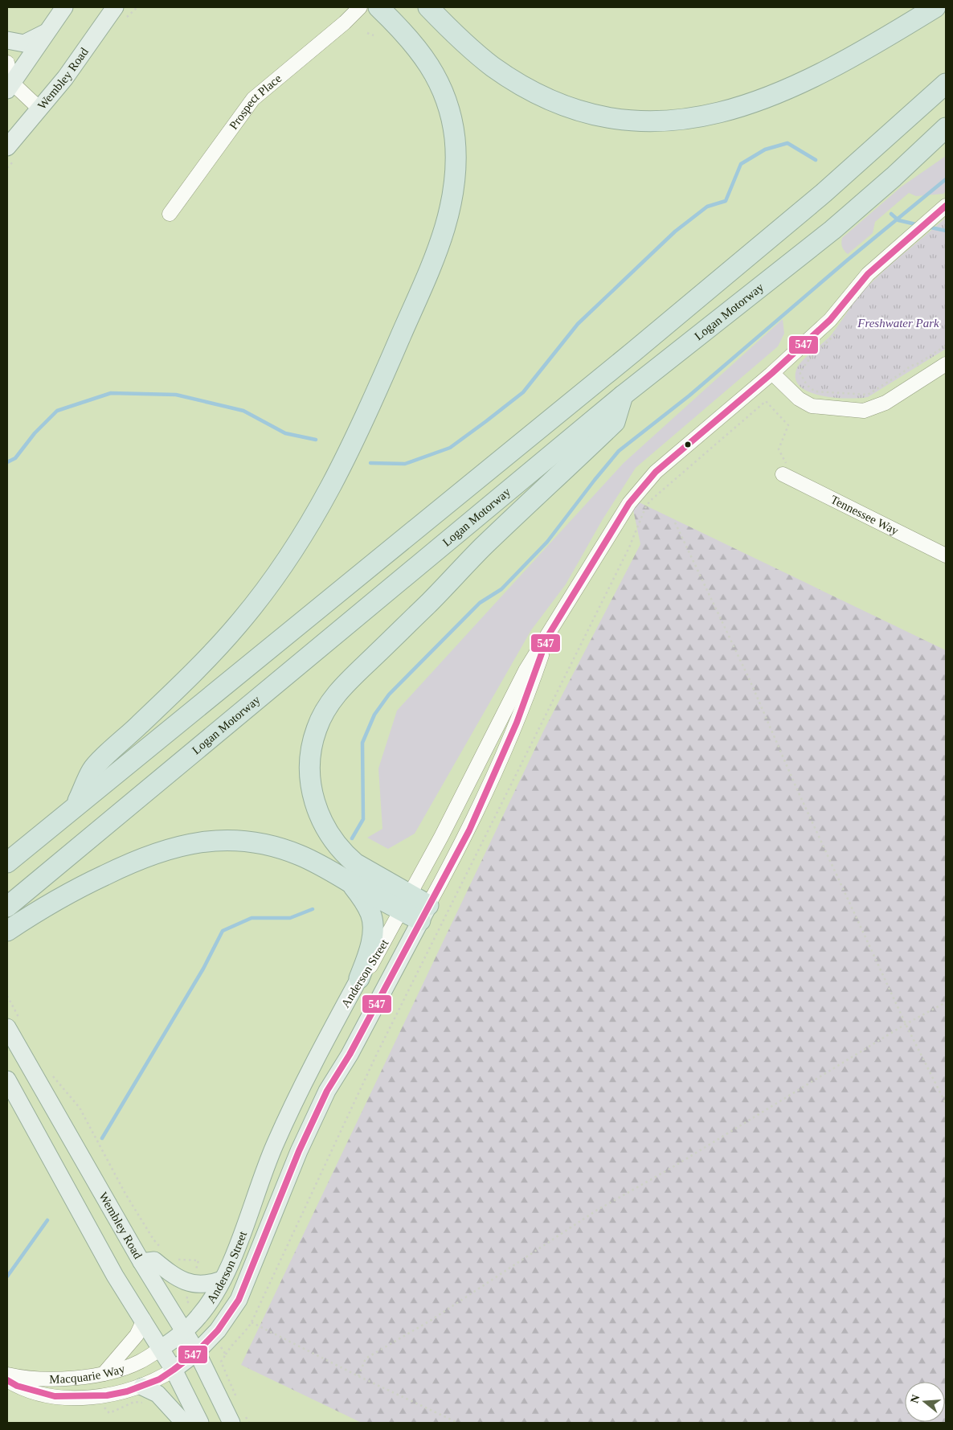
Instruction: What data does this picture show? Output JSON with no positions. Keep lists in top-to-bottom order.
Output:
{
  "streets": {
    "highway": ["Logan Motorway"],
    "main road": ["Wembley Road", "Anderson Street"],
    "street": ["Prospect Place", "Tennessee Way", "Macquarie Way"]
  },
  "crossings": [
    ["Wembley Road", "Anderson Street"],
    ["Anderson Street", "Macquarie Way"]
  ],
  "parks": ["Freshwater Park"],
  "lines": ["transit line 547"],
  "north": "left"
}
